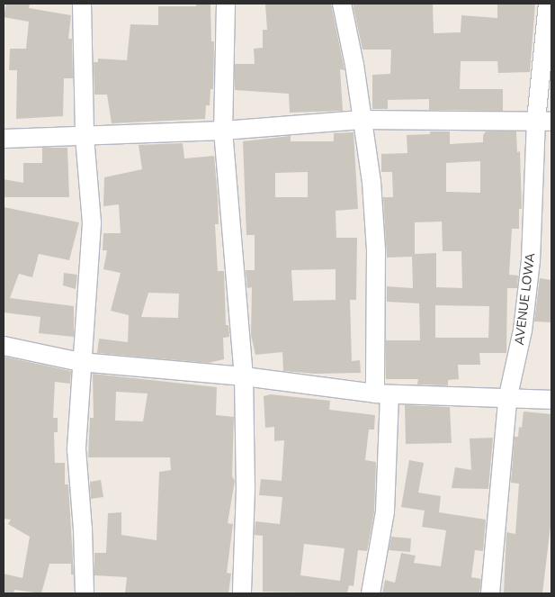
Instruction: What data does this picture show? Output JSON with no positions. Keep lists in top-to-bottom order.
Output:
{
  "streets": {
    "street": ["AVENUE LOWA"]
  }
}
